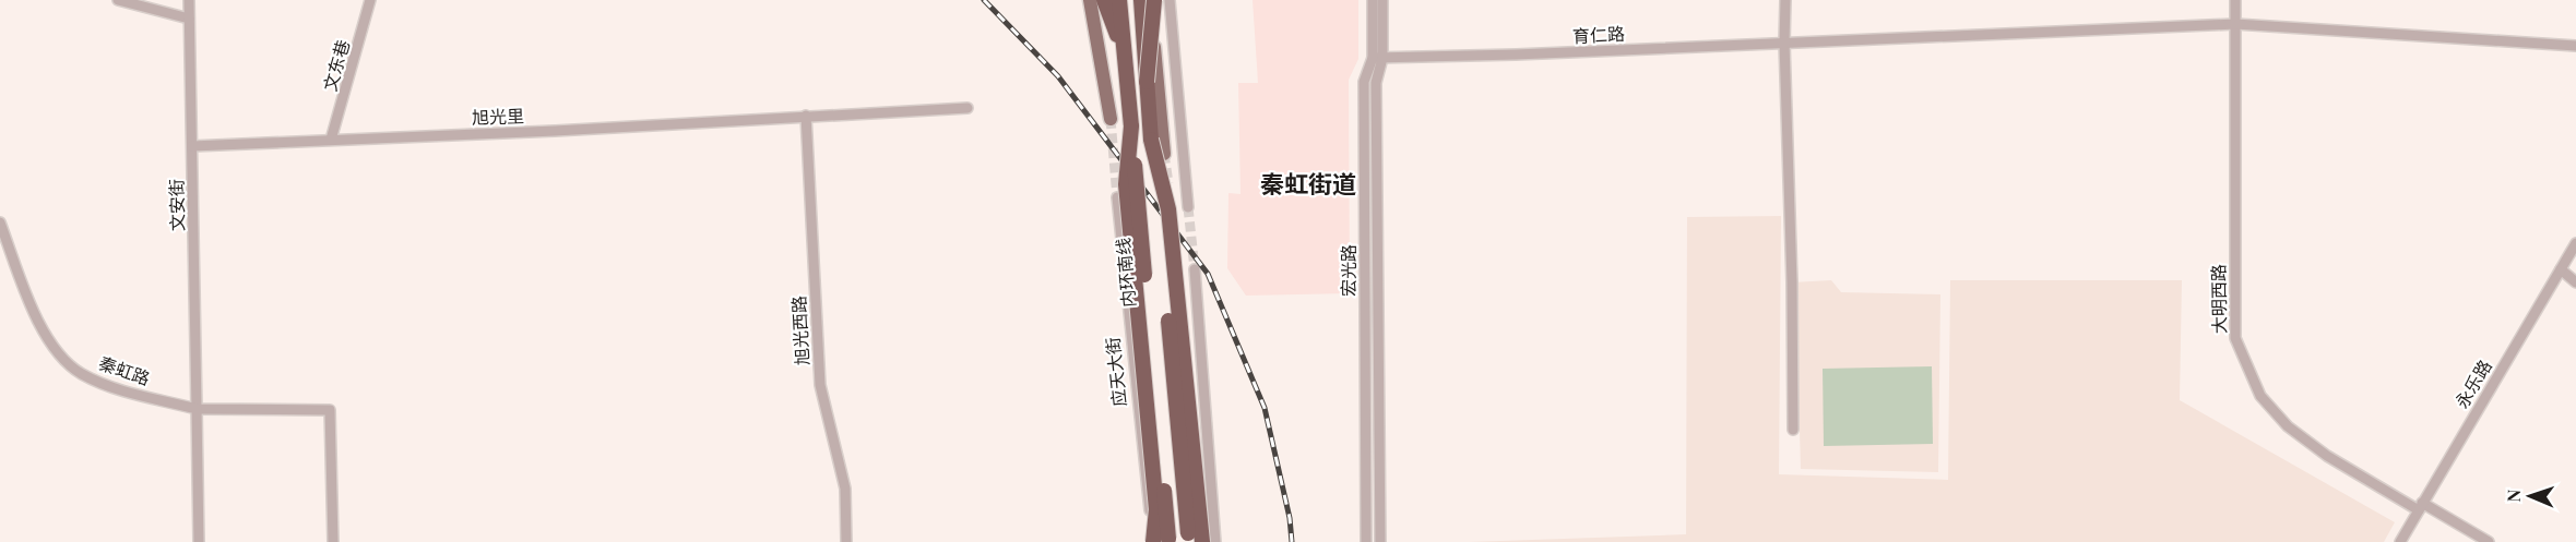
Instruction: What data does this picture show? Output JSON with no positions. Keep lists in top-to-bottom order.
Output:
{
  "streets": {
    "highway": ["内环南线"],
    "street": [
      "育仁路",
      "文东巷",
      "旭光里",
      "文安街",
      "宏光路",
      "大明西路",
      "旭光西路",
      "秦虹路",
      "应天大街",
      "永乐路"
    ]
  },
  "crossings": [
    ["育仁路", "宏光路"],
    ["育仁路", "大明西路"],
    ["文东巷", "旭光里"],
    ["旭光里", "文安街"],
    ["旭光里", "旭光西路"],
    ["文安街", "秦虹路"],
    ["大明西路", "永乐路"]
  ],
  "districts": ["秦虹街道"],
  "north": "left"
}
